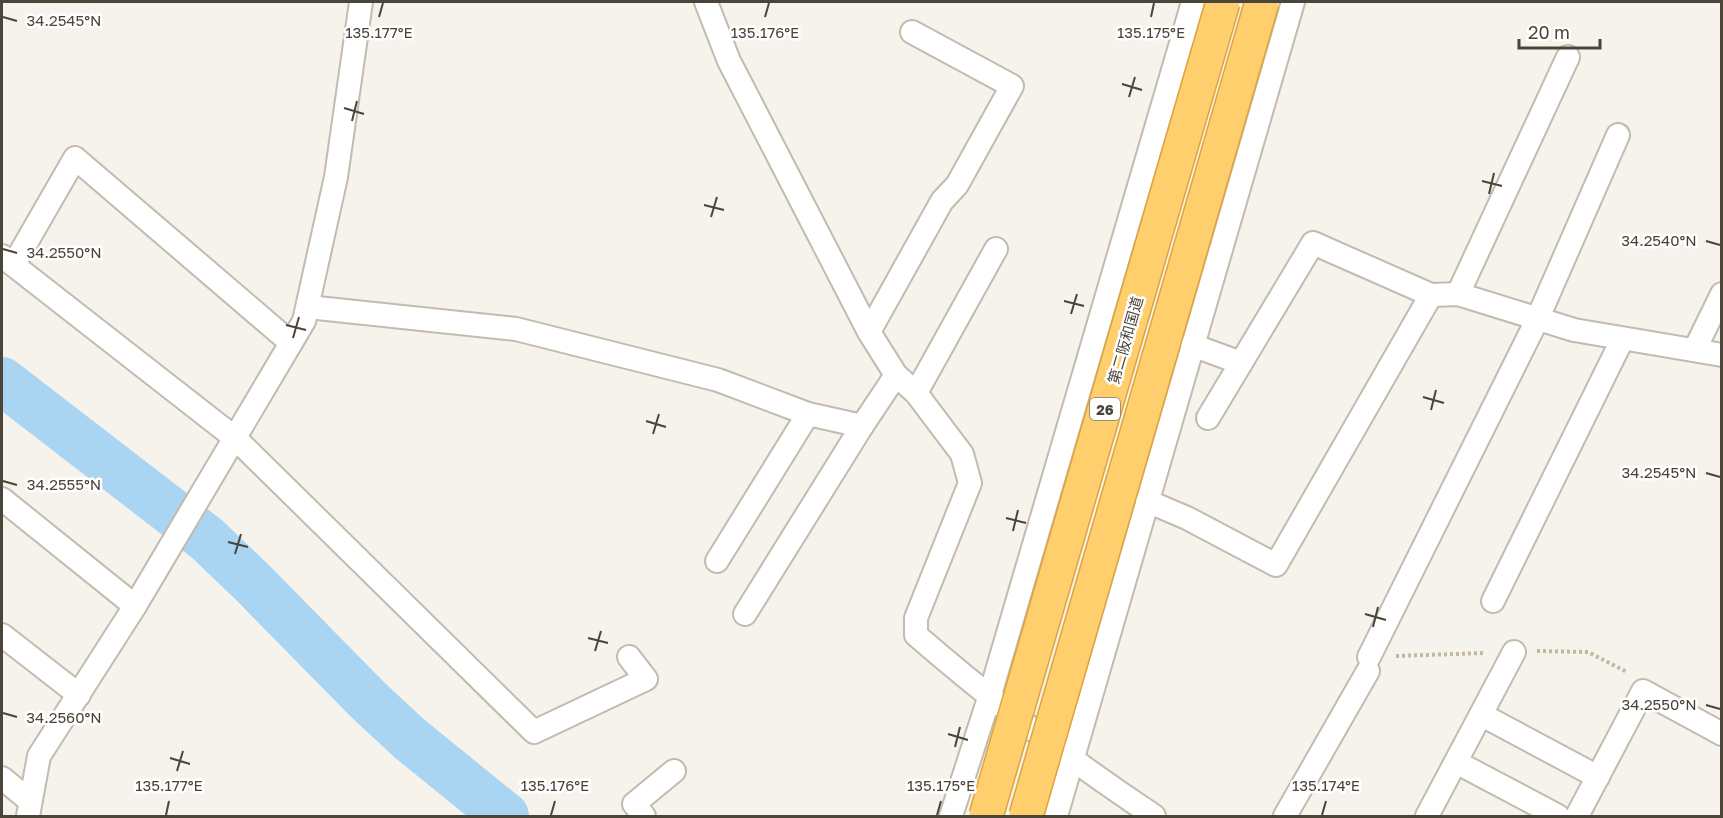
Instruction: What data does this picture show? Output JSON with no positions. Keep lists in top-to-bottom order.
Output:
{
  "streets": {
    "highway": ["第二阪和国道", "26"]
  },
  "scale_bar": "20 m",
  "coordinates": [
    "34.2545°N",
    "135.177°E",
    "135.176°E",
    "135.175°E",
    "34.2540°N",
    "34.2550°N",
    "34.2555°N",
    "34.2560°N",
    "135.174°E"
  ]
}
